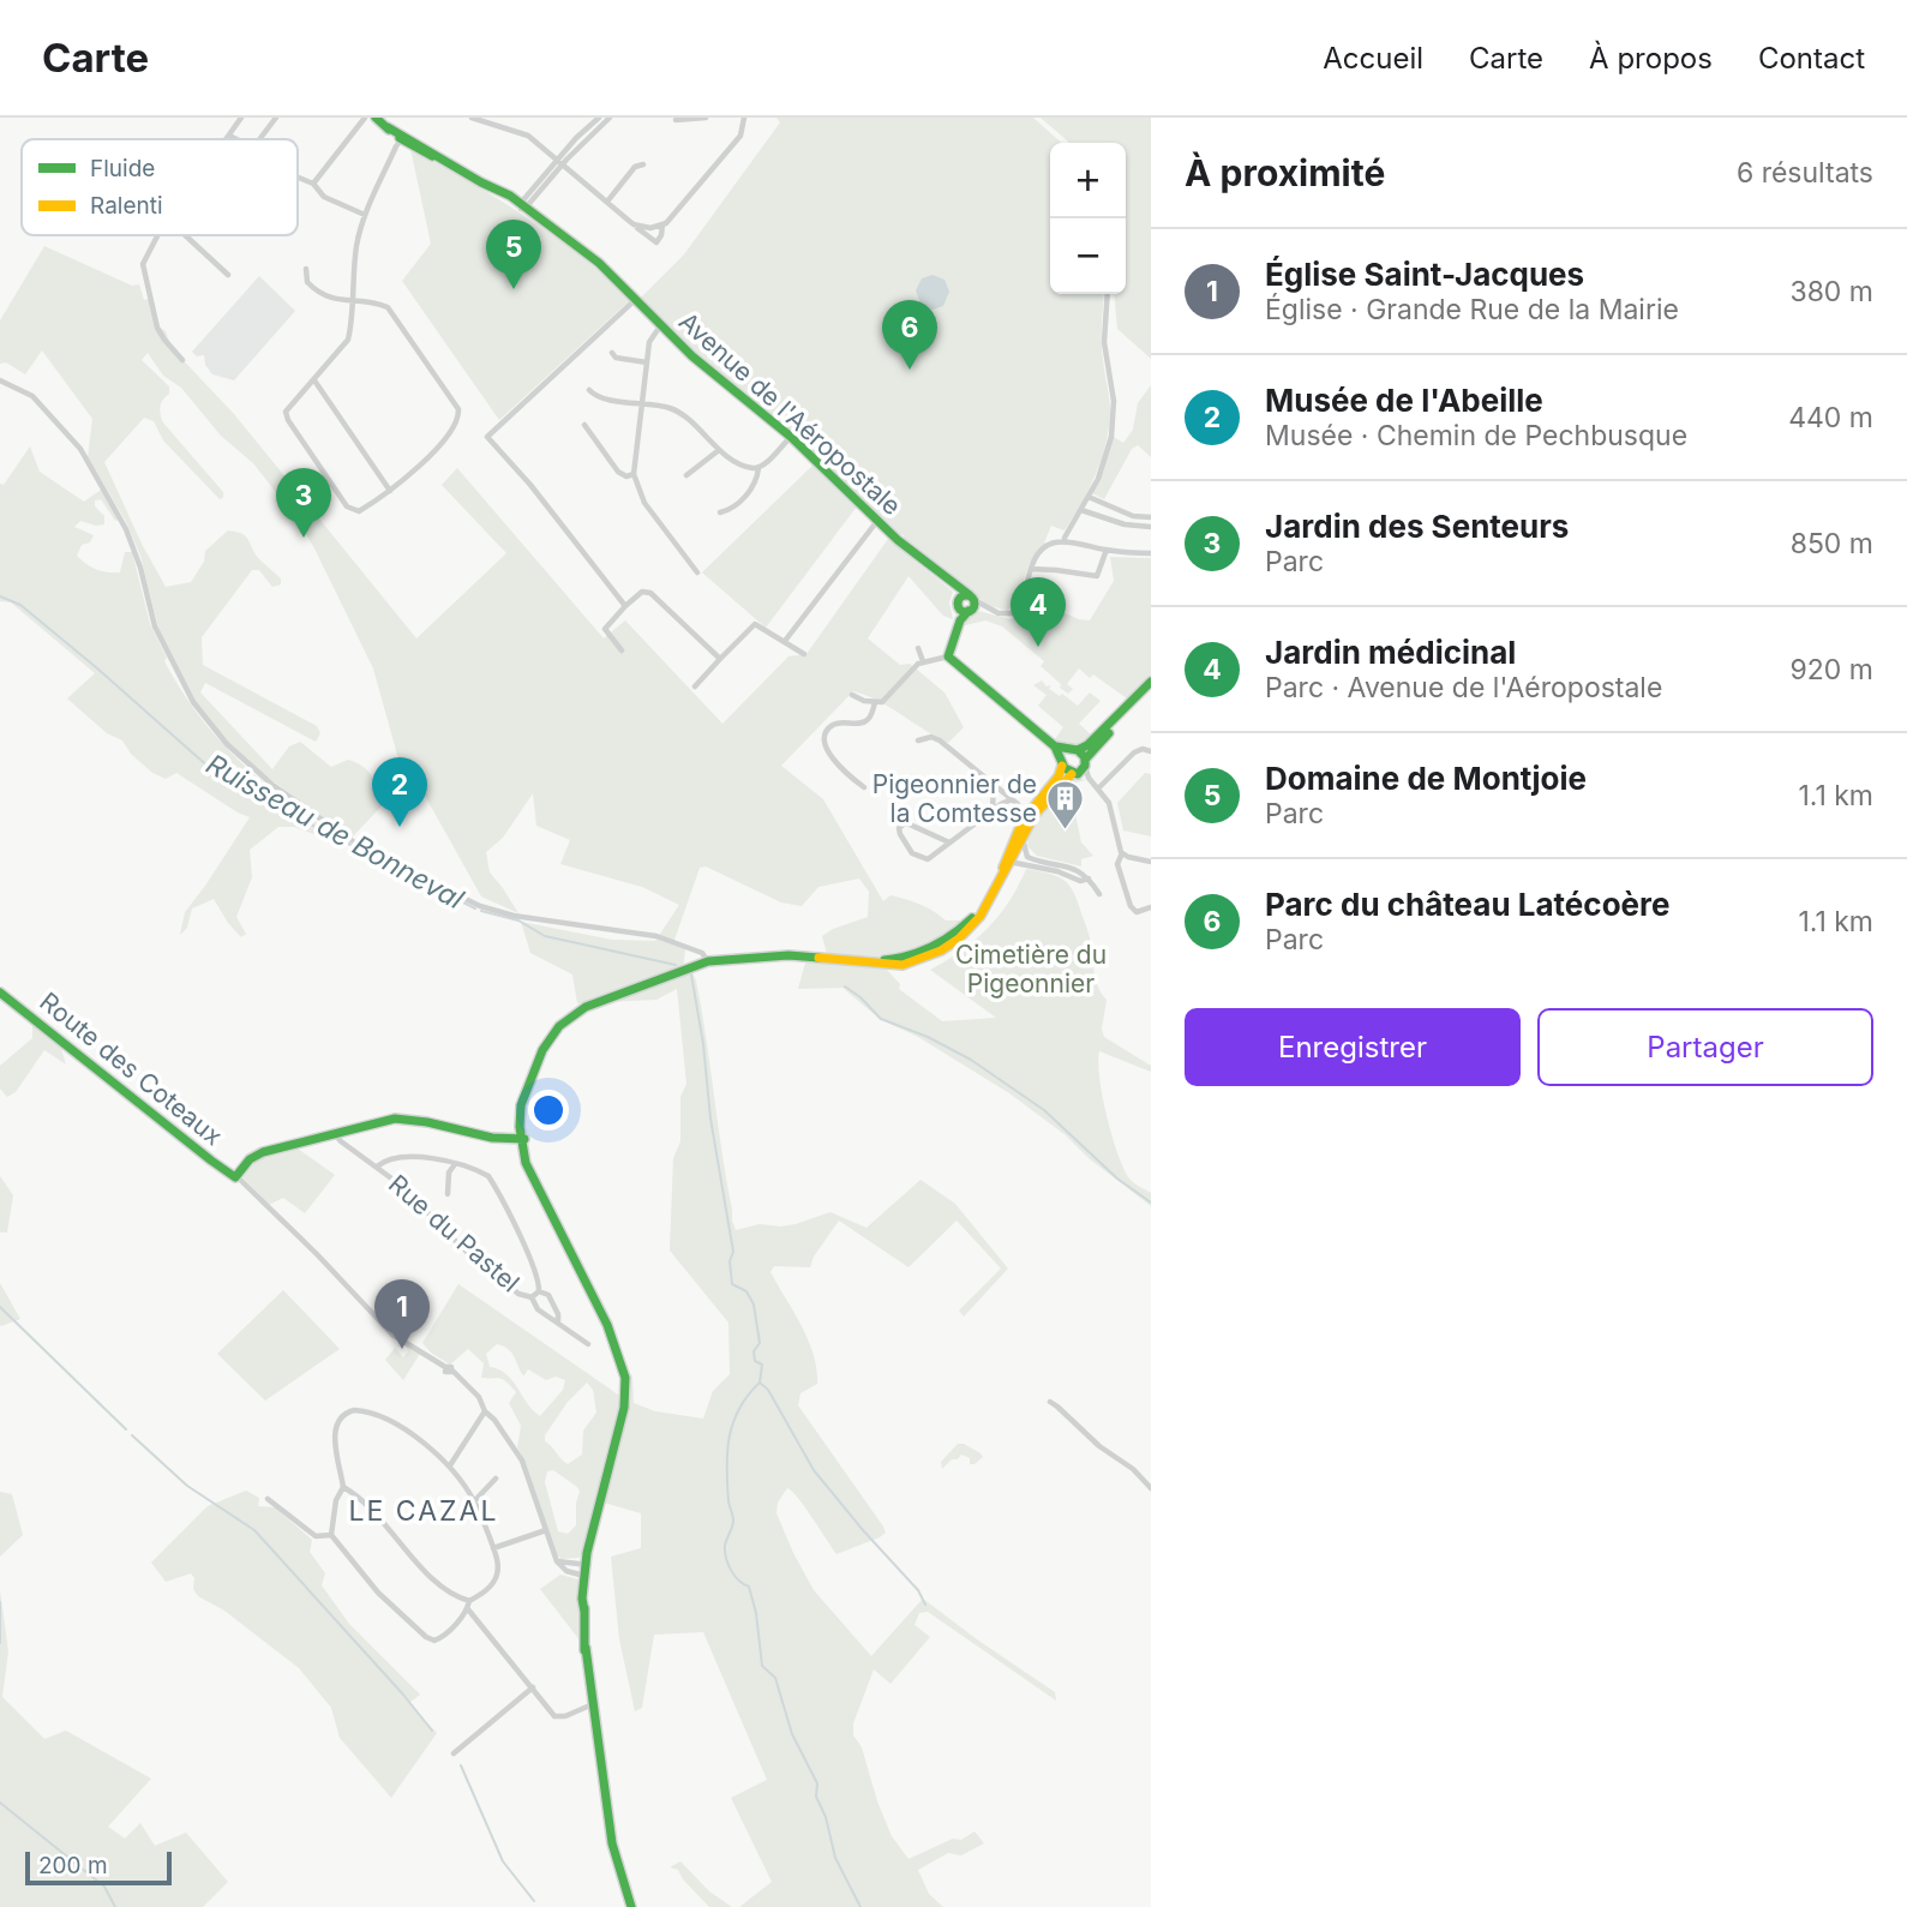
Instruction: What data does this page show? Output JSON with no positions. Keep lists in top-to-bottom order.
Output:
{
  "streets": {
    "street": ["Avenue de l'Aéropostale", "Route des Coteaux", "Rue du Pastel"]
  },
  "districts": ["LE CAZAL"],
  "water": ["Ruisseau de Bonneval"],
  "parks": ["Cimetière du Pigeonnier"],
  "places": {
    "building": ["Pigeonnier de la Comtesse"]
  },
  "legend": ["Fluide", "Ralenti"],
  "scale_bar": "200 m",
  "page": {
    "header": "Carte",
    "nav": [
      "Accueil",
      "Carte",
      "À propos",
      "Contact"
    ],
    "heading": ["À proximité", "6 résultats"],
    "map_buttons": ["+", "−"],
    "pins": [
      "5",
      "6",
      "3",
      "4",
      "2",
      "1"
    ],
    "list": [
      {
        "mark": "1",
        "name": "Église Saint-Jacques",
        "note": "Église · Grande Rue de la Mairie",
        "value": "380 m"
      },
      {
        "mark": "2",
        "name": "Musée de l'Abeille",
        "note": "Musée · Chemin de Pechbusque",
        "value": "440 m"
      },
      {
        "mark": "3",
        "name": "Jardin des Senteurs",
        "note": "Parc",
        "value": "850 m"
      },
      {
        "mark": "4",
        "name": "Jardin médicinal",
        "note": "Parc · Avenue de l'Aéropostale",
        "value": "920 m"
      },
      {
        "mark": "5",
        "name": "Domaine de Montjoie",
        "note": "Parc",
        "value": "1.1 km"
      },
      {
        "mark": "6",
        "name": "Parc du château Latécoère",
        "note": "Parc",
        "value": "1.1 km"
      }
    ],
    "buttons": ["Enregistrer", "Partager"],
    "scale": "200 m"
  }
}
